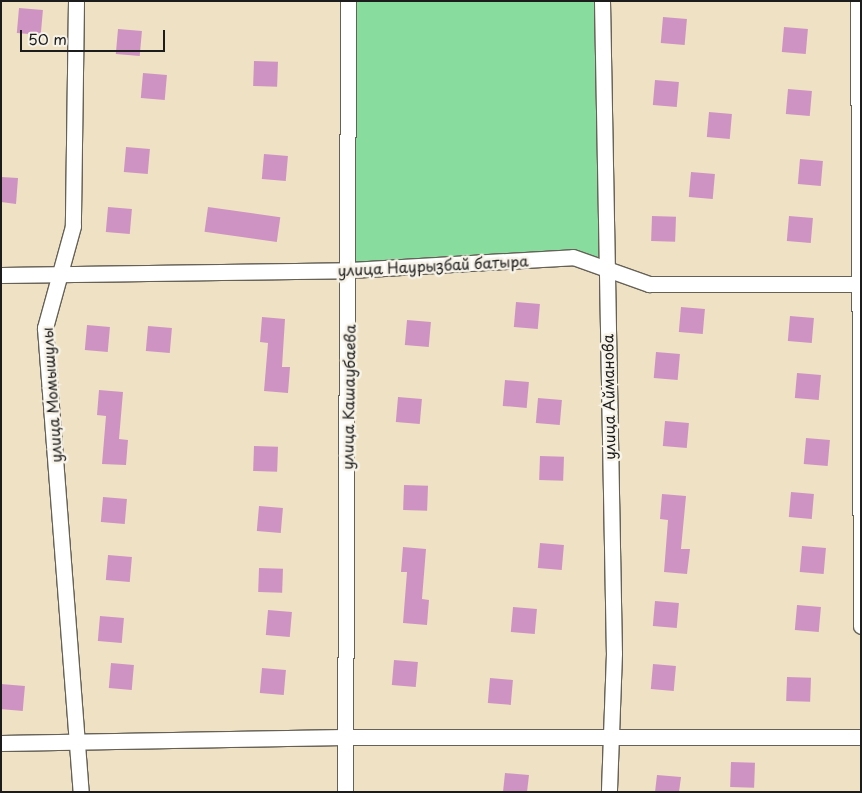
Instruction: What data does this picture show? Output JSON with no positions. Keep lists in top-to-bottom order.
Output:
{
  "streets": {
    "street": [
      "улица Наурызбай батыра",
      "улица Момышулы",
      "улица Кашаубаева",
      "улица Айманова"
    ]
  },
  "crossings": [
    ["улица Наурызбай батыра", "улица Момышулы"],
    ["улица Наурызбай батыра", "улица Кашаубаева"],
    ["улица Наурызбай батыра", "улица Айманова"]
  ],
  "scale_bar": "50 m"
}
